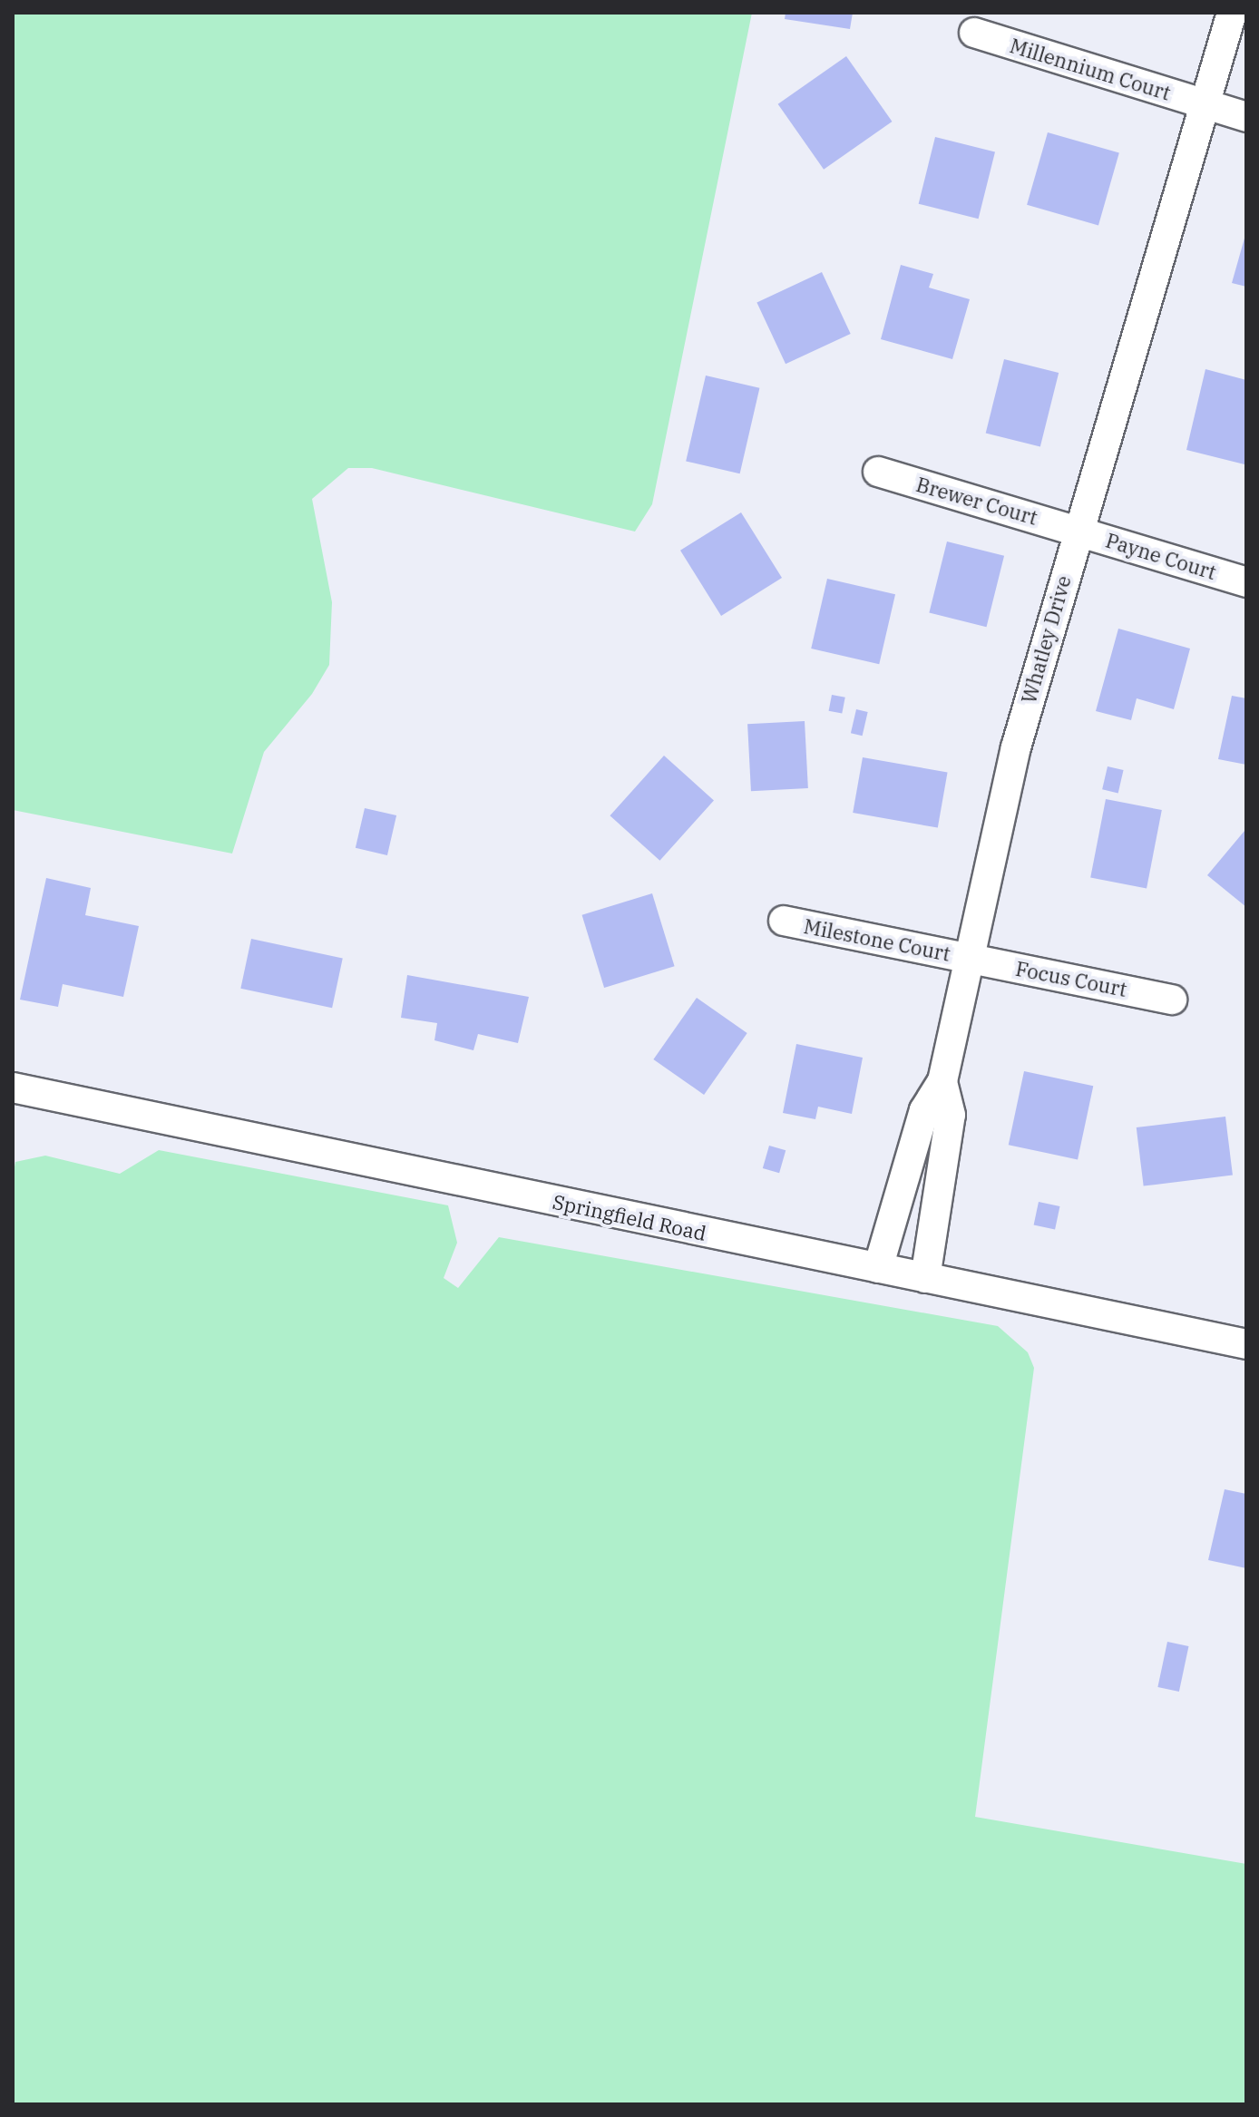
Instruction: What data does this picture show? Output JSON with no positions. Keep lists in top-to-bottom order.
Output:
{
  "streets": {
    "street": [
      "Millennium Court",
      "Brewer Court",
      "Payne Court",
      "Whatley Drive",
      "Milestone Court",
      "Focus Court",
      "Springfield Road"
    ]
  },
  "crossings": [
    ["Millennium Court", "Whatley Drive"],
    ["Brewer Court", "Payne Court"],
    ["Brewer Court", "Whatley Drive"],
    ["Payne Court", "Whatley Drive"],
    ["Whatley Drive", "Milestone Court"],
    ["Whatley Drive", "Focus Court"],
    ["Whatley Drive", "Springfield Road"],
    ["Milestone Court", "Focus Court"]
  ]
}
